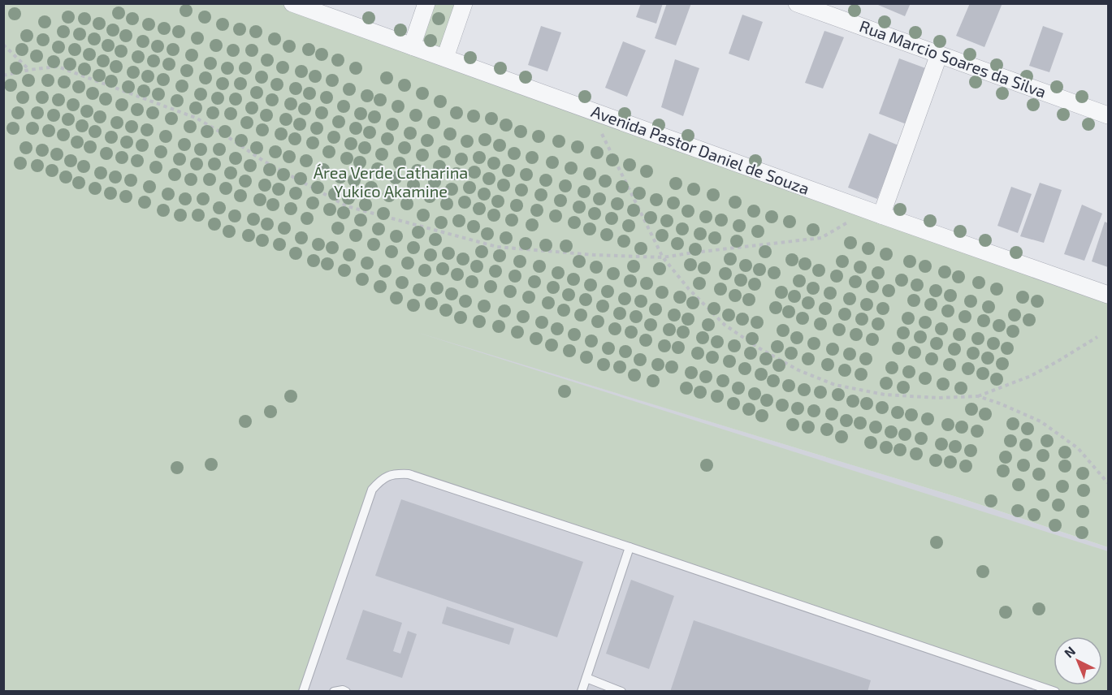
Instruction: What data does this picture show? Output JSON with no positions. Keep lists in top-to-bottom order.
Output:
{
  "streets": {
    "street": ["Rua Marcio Soares da Silva", "Avenida Pastor Daniel de Souza"]
  },
  "parks": ["Área Verde Catharina Yukico Akamine"],
  "north": "top left"
}
